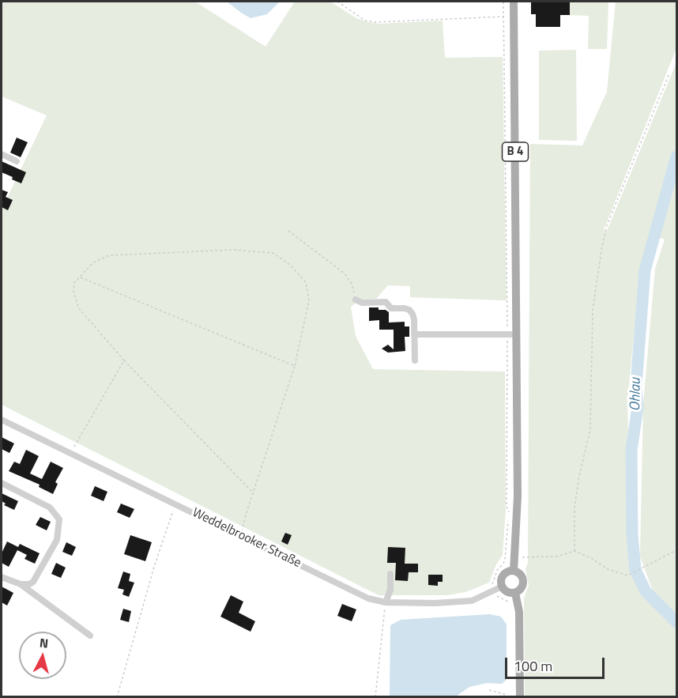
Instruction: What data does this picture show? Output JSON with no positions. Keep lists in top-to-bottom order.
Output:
{
  "streets": {
    "main road": ["B 4"],
    "street": ["Weddelbrooker Straße"]
  },
  "crossings": [
    ["B 4", "Weddelbrooker Straße"]
  ],
  "water": ["Ohlau"],
  "scale_bar": "100 m",
  "north": "top"
}
